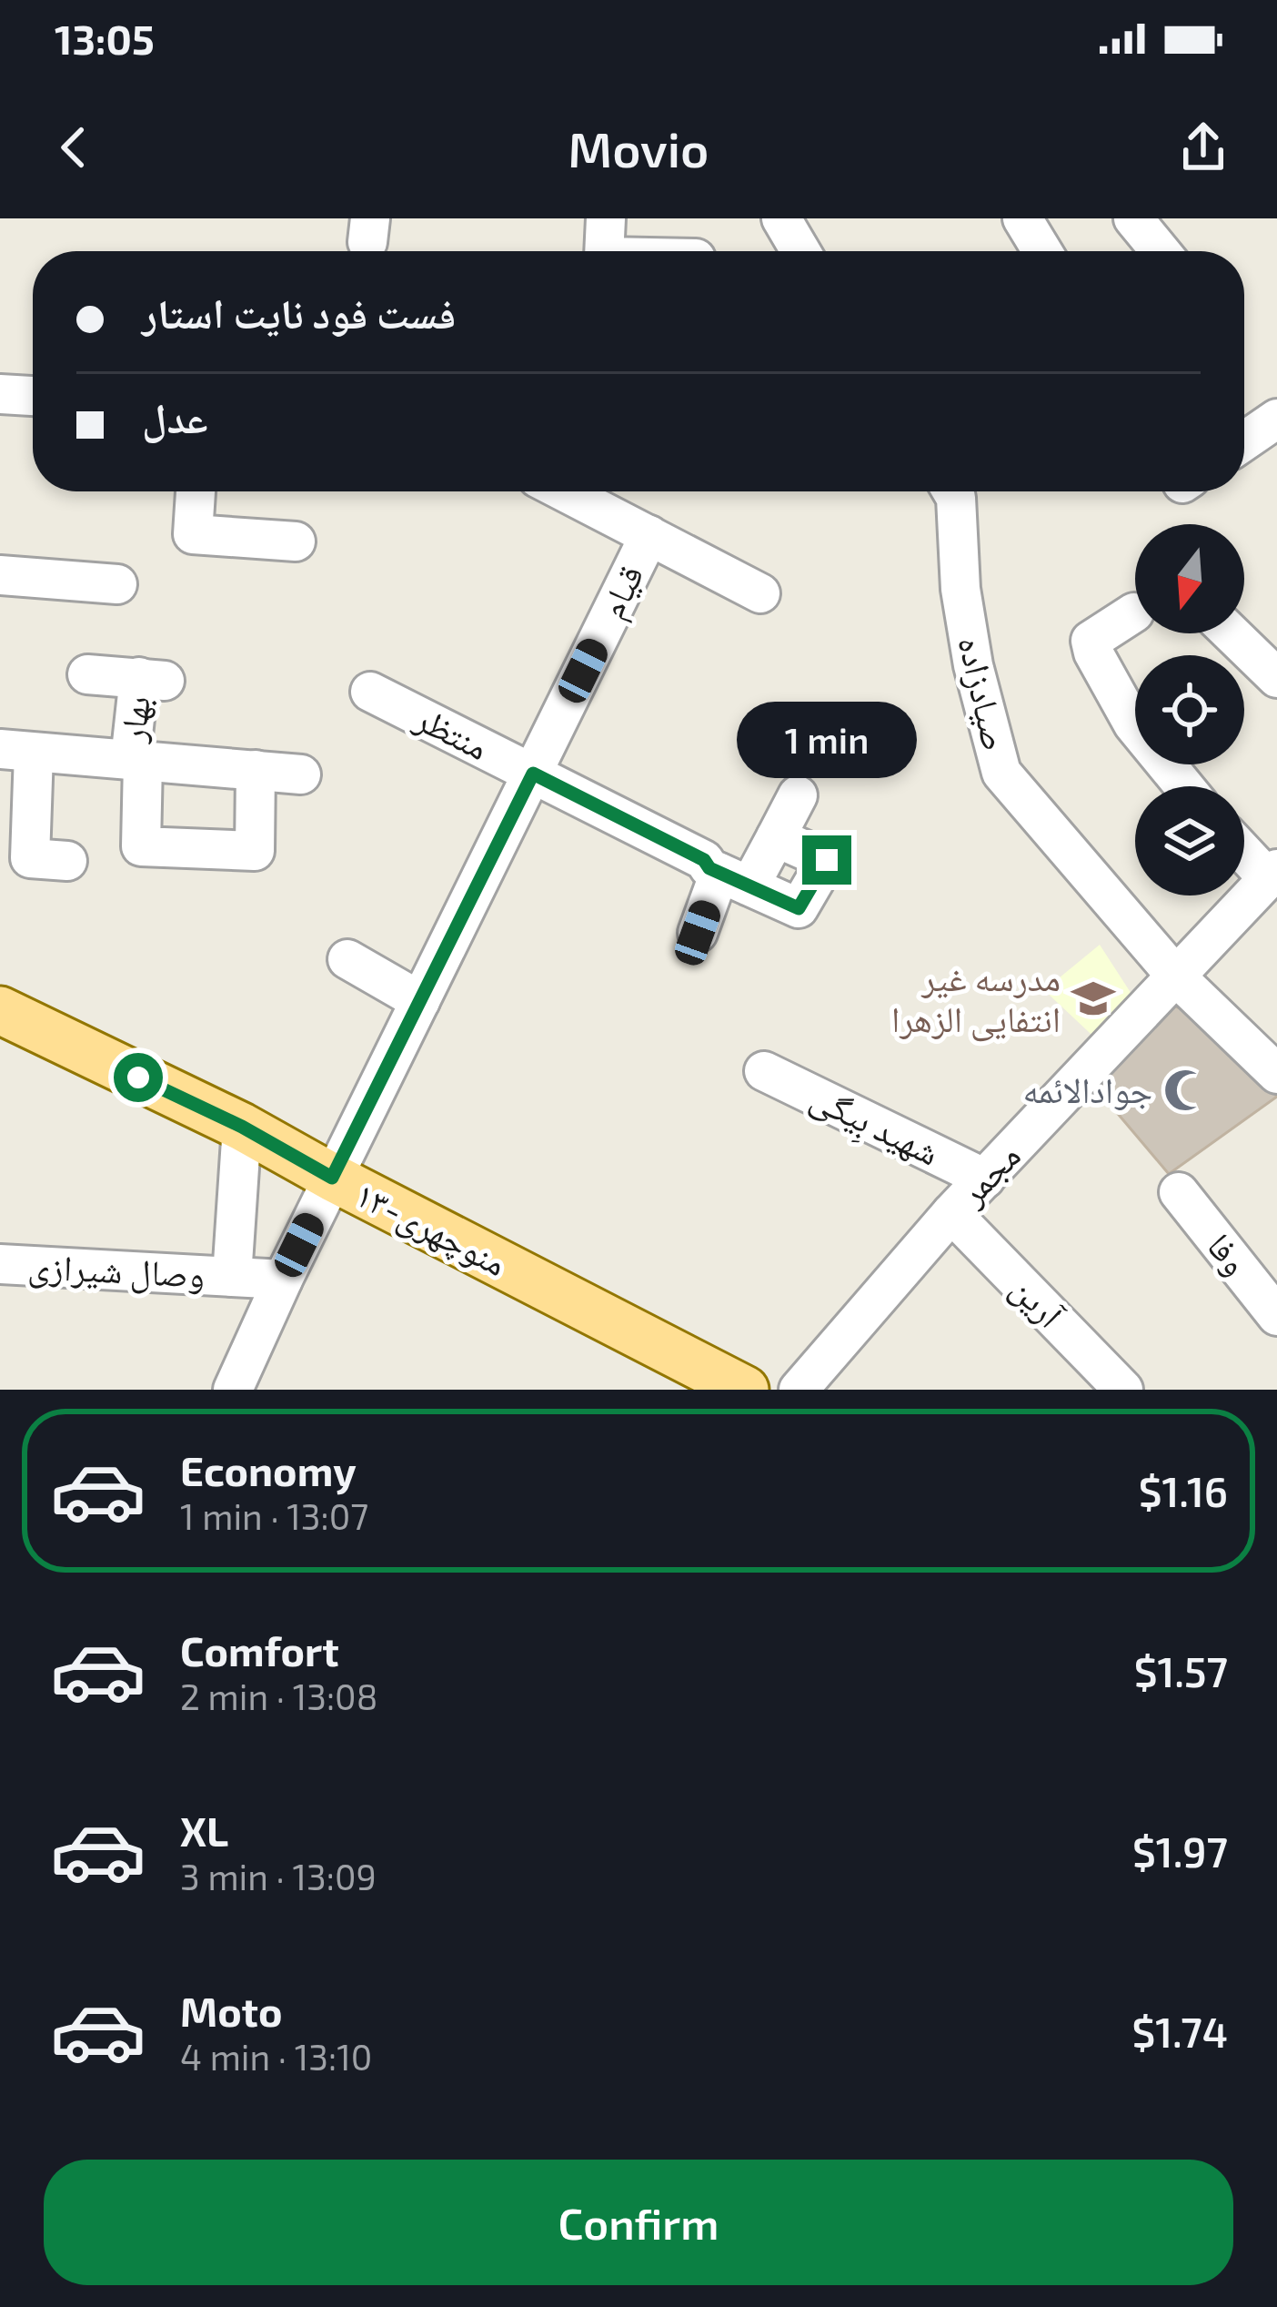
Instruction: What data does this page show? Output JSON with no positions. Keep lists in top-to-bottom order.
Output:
{
  "streets": {
    "main road": ["۱۳-منوچهری"],
    "street": [
      "قیام",
      "صیادزاده",
      "بهار",
      "منتظر",
      "شهید بِیگی",
      "مجمر",
      "وفا",
      "وصال شیرازی",
      "آرین"
    ]
  },
  "crossings": [
    ["قیام", "منتظر"],
    ["قیام", "۱۳-منوچهری"],
    ["صیادزاده", "مجمر"],
    ["شهید بِیگی", "مجمر"],
    ["مجمر", "آرین"],
    ["۱۳-منوچهری", "وصال شیرازی"]
  ],
  "places": {
    "school or university": ["مدرسه غیر انتفایی الزهرا"],
    "mosque": ["جوادالائمه"]
  },
  "north": "bottom",
  "page": {
    "status": "13:05",
    "header": "Movio",
    "banner": ["فست فود نایت استار", "عدل"],
    "bubble": "1 min",
    "list": [
      {
        "name": "Economy",
        "note": "1 min · 13:07",
        "value": "$1.16"
      },
      {
        "name": "Comfort",
        "note": "2 min · 13:08",
        "value": "$1.57"
      },
      {
        "name": "XL",
        "note": "3 min · 13:09",
        "value": "$1.97"
      },
      {
        "name": "Moto",
        "note": "4 min · 13:10",
        "value": "$1.74"
      }
    ],
    "buttons": "Confirm"
  }
}
